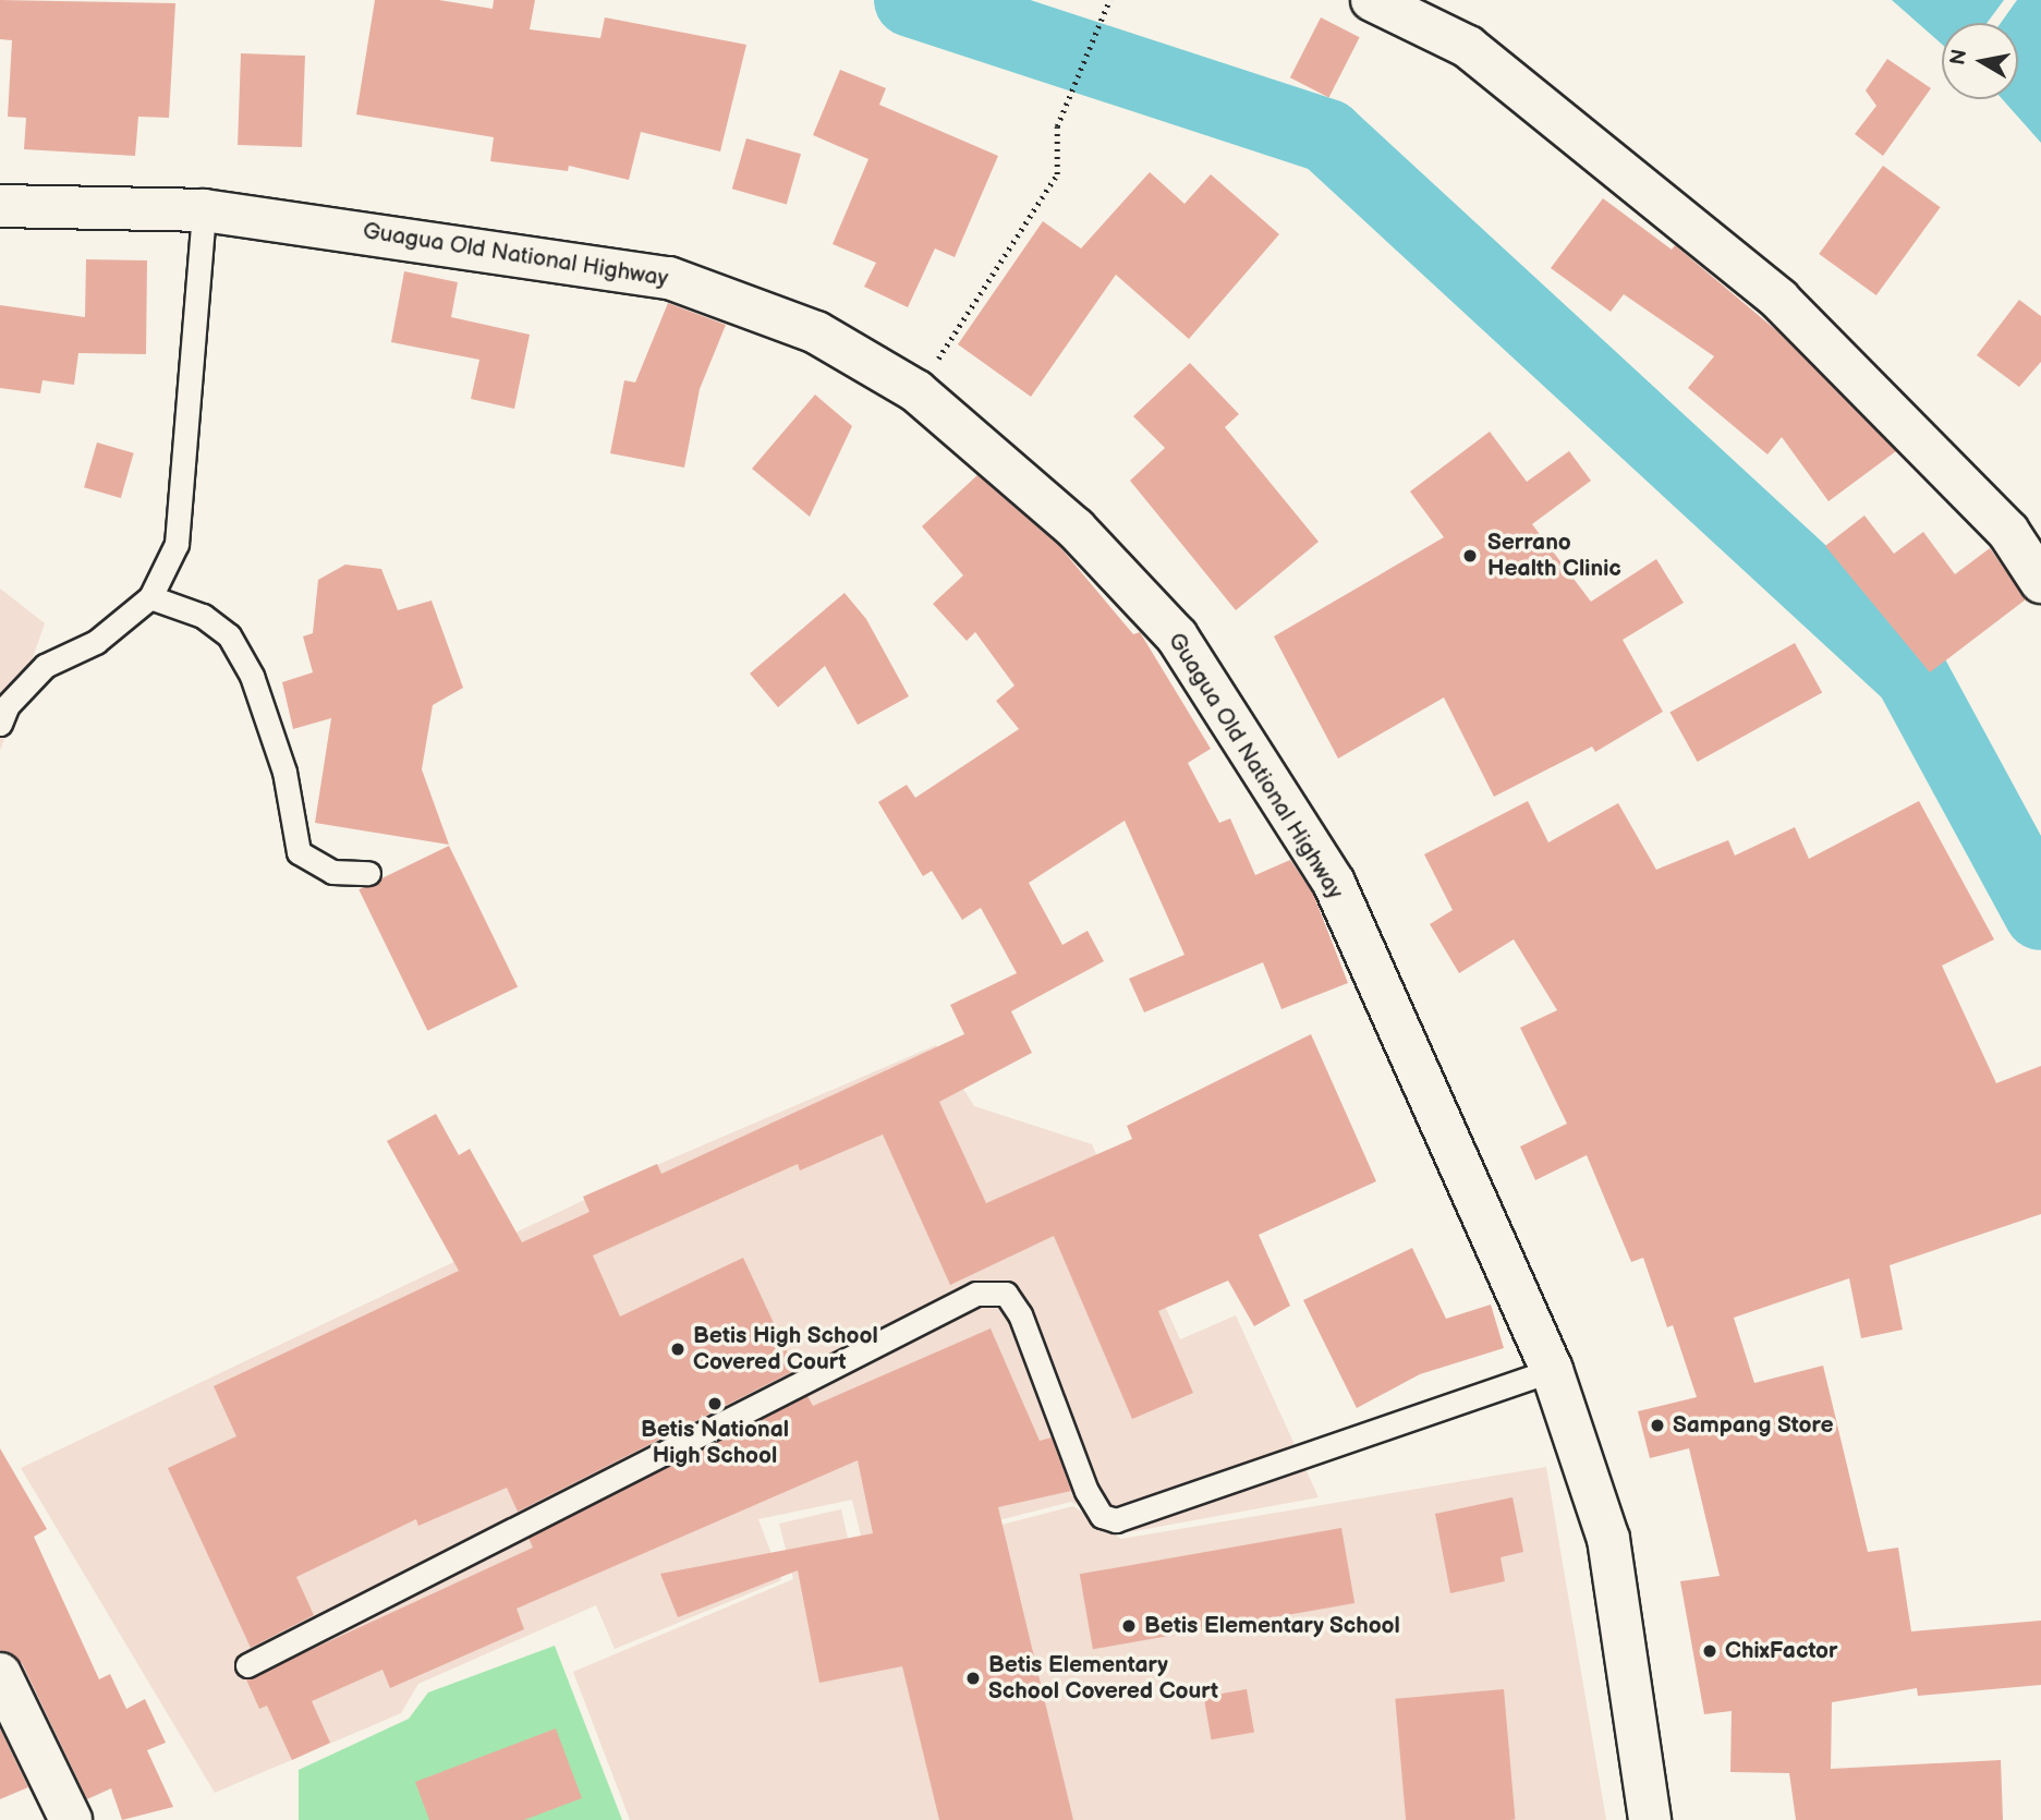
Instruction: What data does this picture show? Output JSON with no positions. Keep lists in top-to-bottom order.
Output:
{
  "streets": {
    "main road": ["Guagua Old National Highway"]
  },
  "places": [
    "Serrano Health Clinic",
    "Betis High School Covered Court",
    "Betis National High School",
    "Sampang Store",
    "Betis Elementary School",
    "ChixFactor",
    "Betis Elementary School Covered Court"
  ],
  "north": "left"
}
